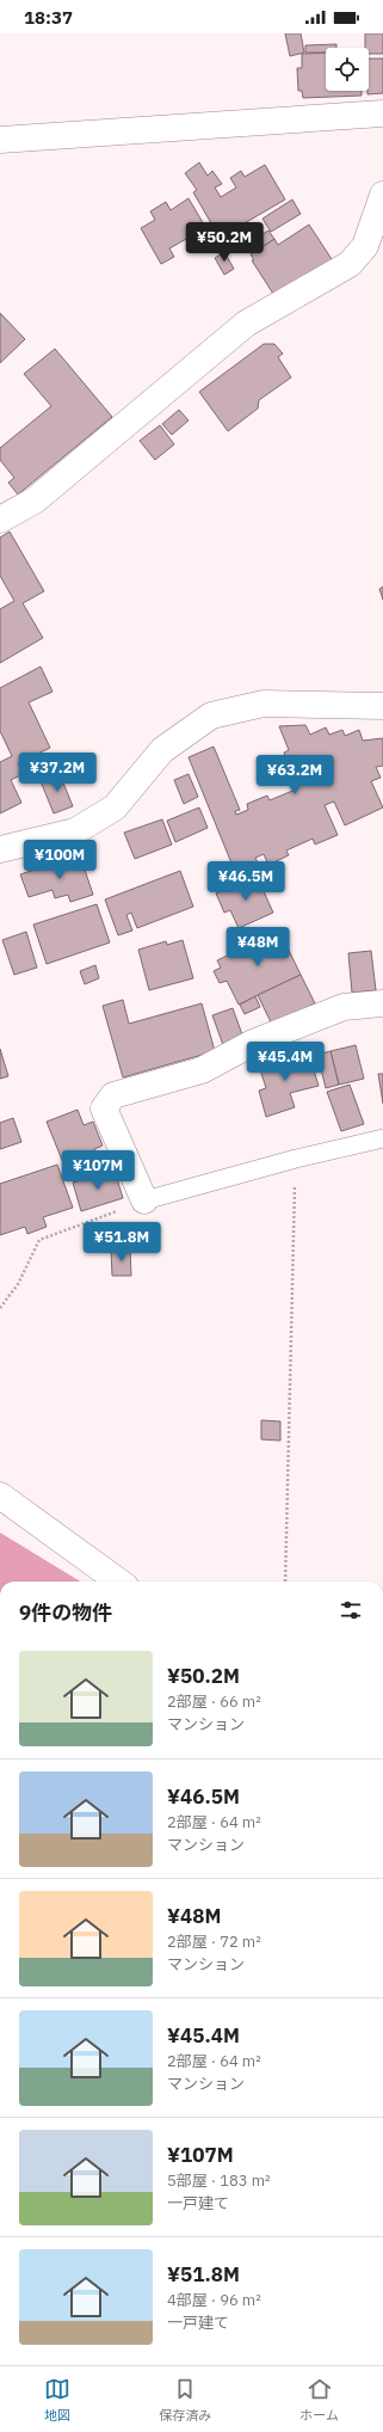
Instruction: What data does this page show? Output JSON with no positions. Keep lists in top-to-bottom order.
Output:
{
  "page": {
    "status": "18:37",
    "price": [
      "¥50.2M",
      "¥37.2M",
      "¥63.2M",
      "¥100M",
      "¥46.5M",
      "¥48M",
      "¥45.4M",
      "¥107M",
      "¥51.8M"
    ],
    "heading": "9件の物件",
    "list": [
      {
        "name": "¥50.2M",
        "note": "2部屋 · 66 m² · マンション"
      },
      {
        "name": "¥46.5M",
        "note": "2部屋 · 64 m² · マンション"
      },
      {
        "name": "¥48M",
        "note": "2部屋 · 72 m² · マンション"
      },
      {
        "name": "¥45.4M",
        "note": "2部屋 · 64 m² · マンション"
      },
      {
        "name": "¥107M",
        "note": "5部屋 · 183 m² · 一戸建て"
      },
      {
        "name": "¥51.8M",
        "note": "4部屋 · 96 m² · 一戸建て"
      }
    ],
    "tabs": ["地図", "保存済み", "ホーム"]
  }
}
